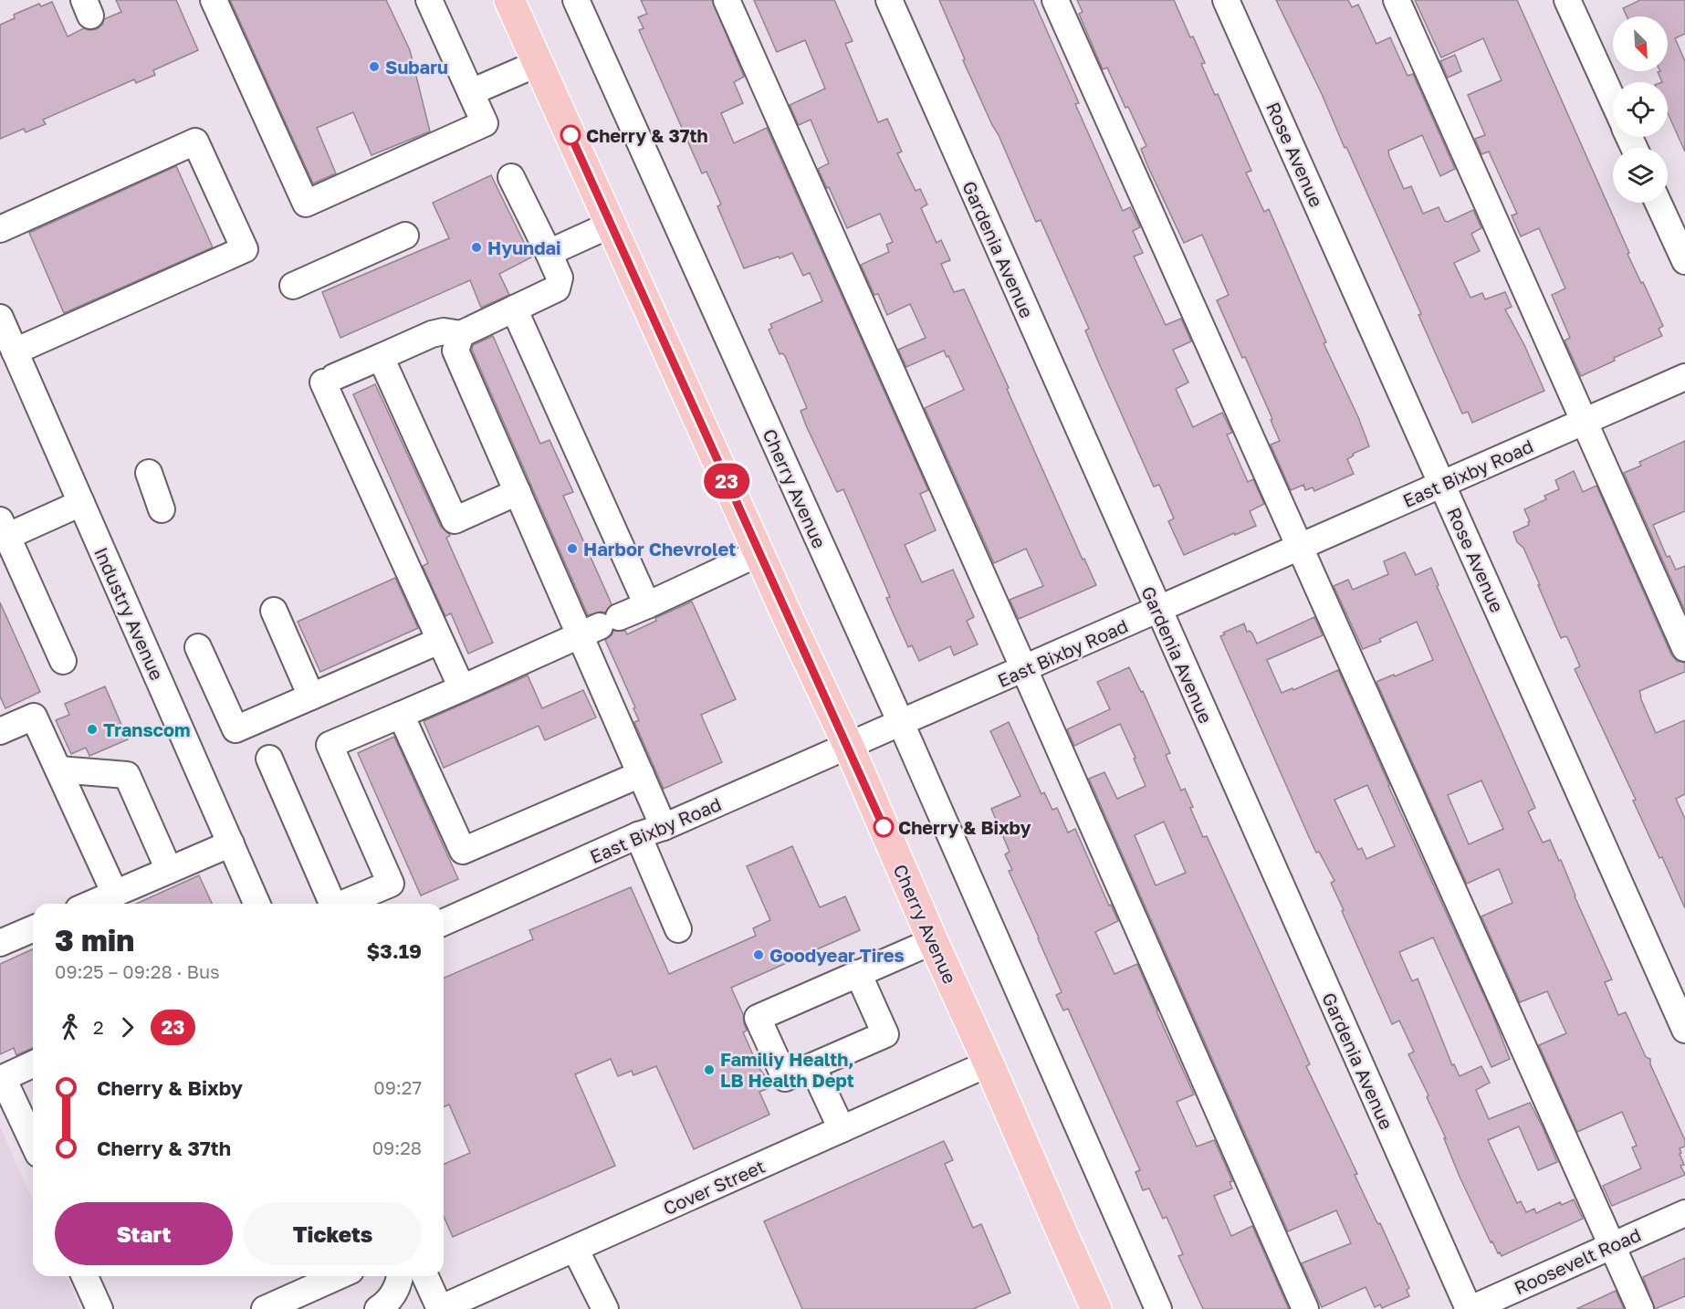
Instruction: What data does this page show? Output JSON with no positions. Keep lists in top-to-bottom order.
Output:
{
  "streets": {
    "main road": ["Cherry Avenue"],
    "street": [
      "Rose Avenue",
      "Gardenia Avenue",
      "East Bixby Road",
      "Industry Avenue",
      "Cover Street",
      "Roosevelt Road"
    ]
  },
  "crossings": [
    ["Rose Avenue", "East Bixby Road"],
    ["Gardenia Avenue", "East Bixby Road"],
    ["Gardenia Avenue", "Roosevelt Road"],
    ["East Bixby Road", "Cherry Avenue"],
    ["Cherry Avenue", "Cover Street"]
  ],
  "places": [
    "Subaru",
    "Cherry & 37th",
    "Hyundai",
    "Harbor Chevrolet",
    "Transcom",
    "Cherry & Bixby",
    "Goodyear Tires",
    "Familiy Health, LB Health Dept"
  ],
  "lines": ["bus line 23"],
  "north": "bottom right",
  "page": {
    "on_map": "23",
    "heading": ["3 min", "09:25 – 09:28 · Bus", "$3.19"],
    "legs": ["2", "23"],
    "list": [
      {
        "name": "Cherry & Bixby",
        "value": "09:27"
      },
      {
        "name": "Cherry & 37th",
        "value": "09:28"
      }
    ],
    "buttons": ["Start", "Tickets"]
  }
}
